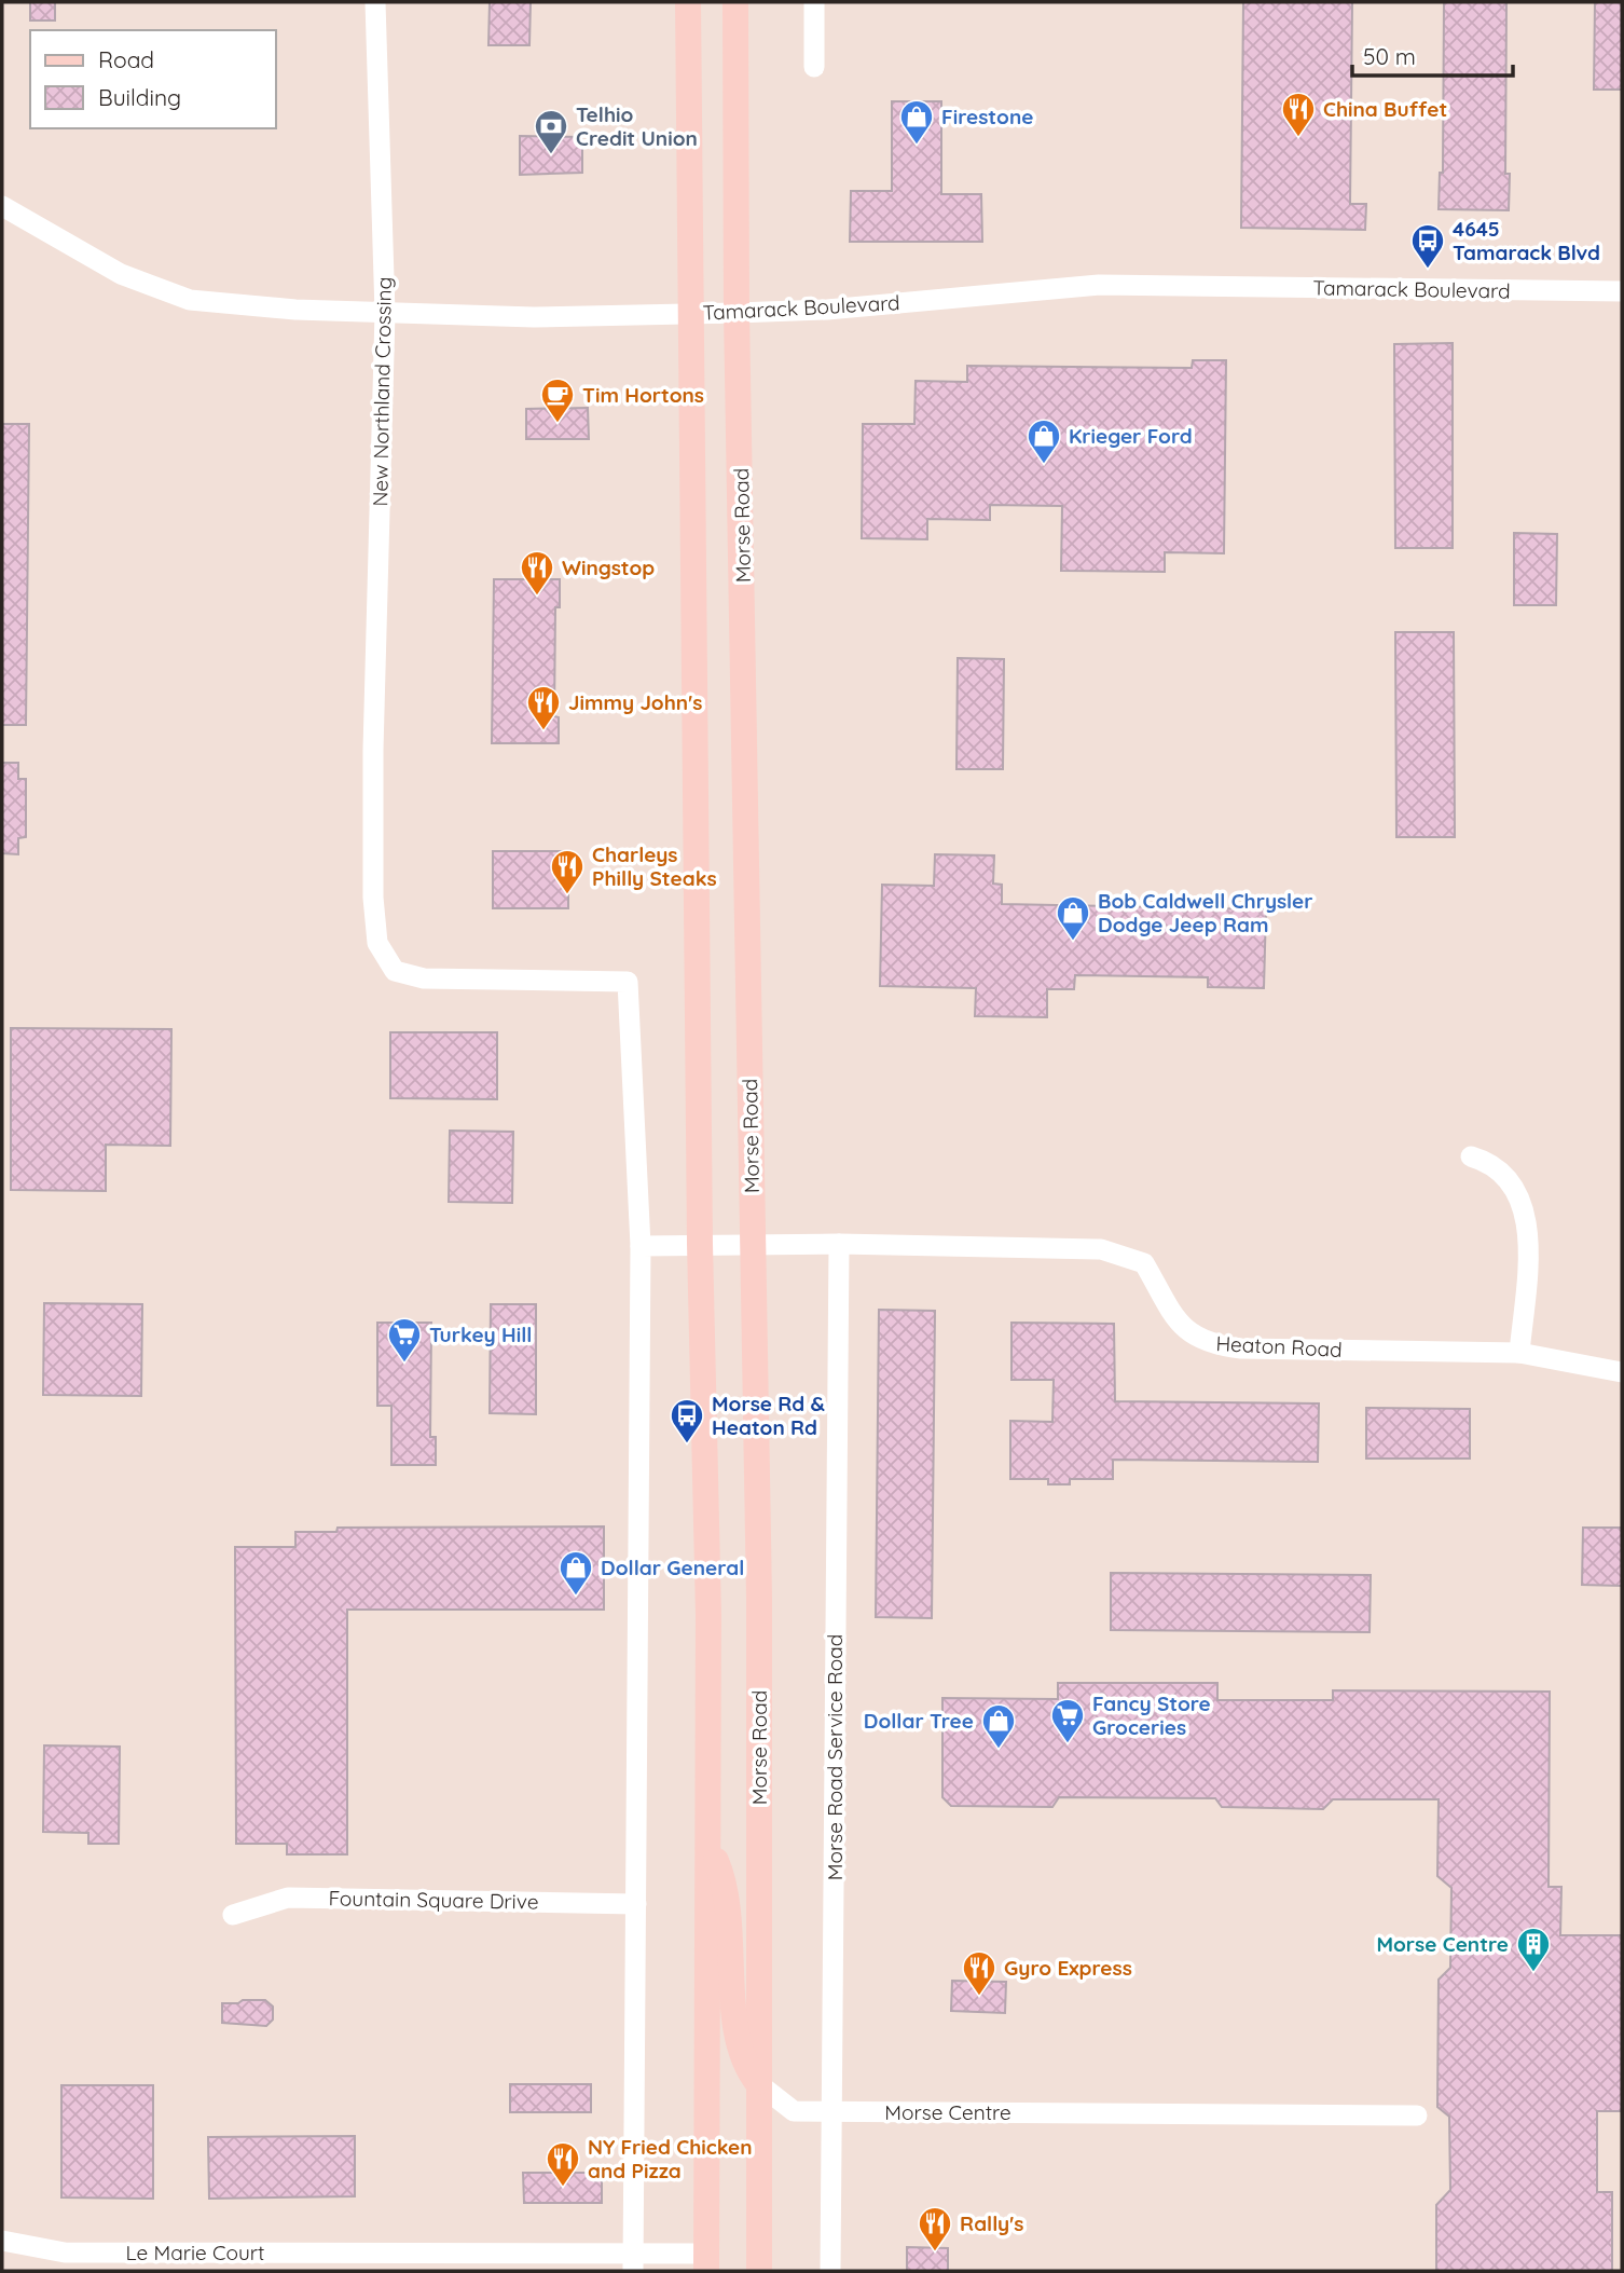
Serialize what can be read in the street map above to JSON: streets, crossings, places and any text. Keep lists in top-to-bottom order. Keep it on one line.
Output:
{"streets":{"main road":["Morse Road"],"street":["Tamarack Boulevard","New Northland Crossing","Heaton Road","Morse Road Service Road","Fountain Square Drive","Morse Centre","Le Marie Court"]},"crossings":[["Tamarack Boulevard","New Northland Crossing"],["Tamarack Boulevard","Morse Road"],["Morse Road","Heaton Road"],["Morse Road","Morse Centre"],["Heaton Road","Morse Road Service Road"],["Morse Road Service Road","Morse Centre"]],"places":{"restaurant":["China Buffet","Wingstop","Jimmy John's","Charleys Philly Steaks","Gyro Express","NY Fried Chicken and Pizza","Rally's"],"shop":["Firestone","Krieger Ford","Bob Caldwell Chrysler Dodge Jeep Ram","Dollar General","Dollar Tree"],"bank":["Telhio Credit Union"],"bus stop":["4645 Tamarack Blvd","Morse Rd & Heaton Rd"],"cafe":["Tim Hortons"],"supermarket":["Turkey Hill","Fancy Store Groceries"],"building":["Morse Centre"]},"legend":["Road","Building"],"scale_bar":"50 m"}
